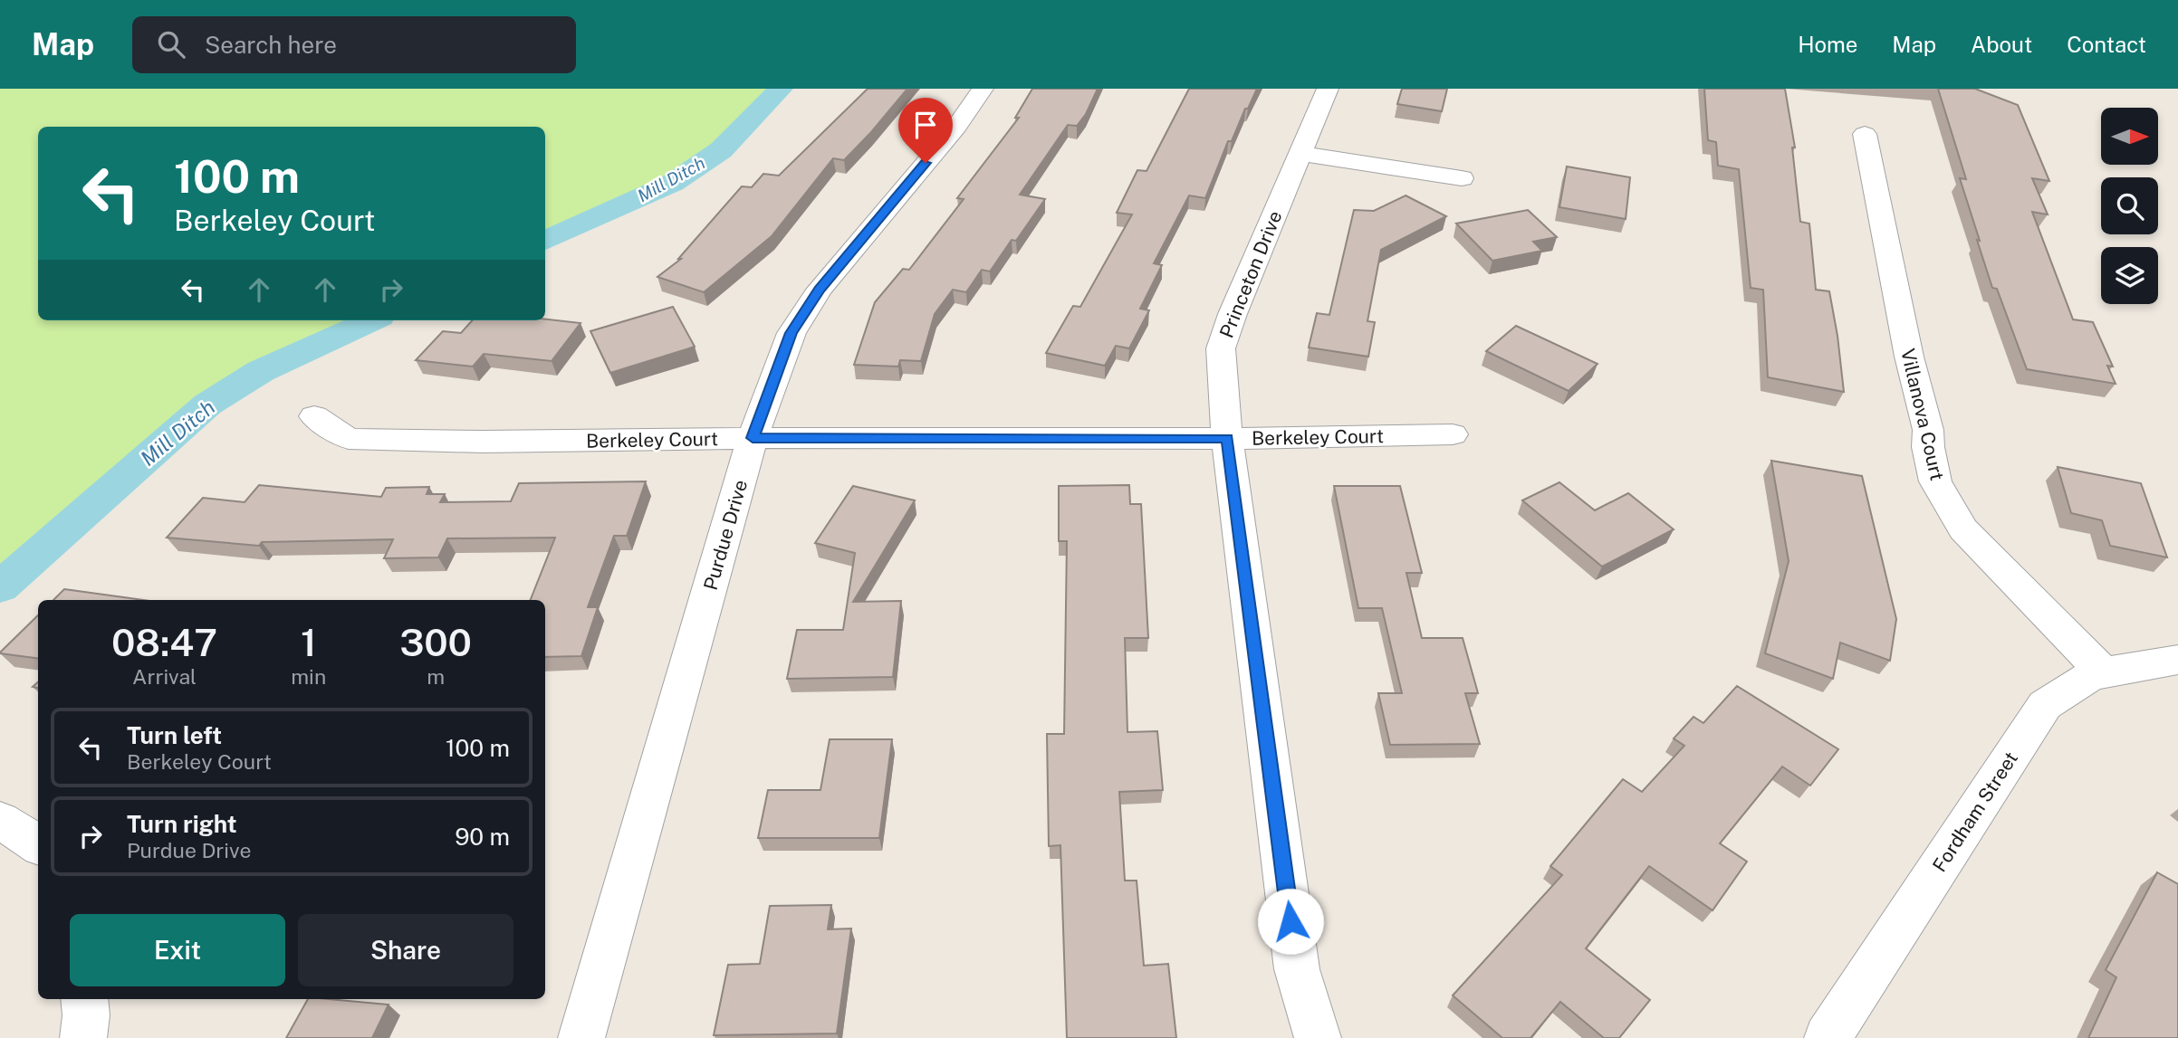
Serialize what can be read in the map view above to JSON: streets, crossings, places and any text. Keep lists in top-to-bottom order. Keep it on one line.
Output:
{"streets":{"street":["Princeton Drive","Villanova Court","Berkeley Court","Purdue Drive","Fordham Street"]},"crossings":[["Princeton Drive","Berkeley Court"],["Villanova Court","Fordham Street"],["Berkeley Court","Purdue Drive"]],"water":["Mill Ditch"],"north":"right","page":{"header":"Map","search":"Search here","nav":["Home","Map","About","Contact"],"turn":["100 m","Berkeley Court"],"eta":["08:47","Arrival","1","min","300","m"],"list":[{"name":"Turn left","note":"Berkeley Court","value":"100 m"},{"name":"Turn right","note":"Purdue Drive","value":"90 m"}],"buttons":["Exit","Share"]}}
